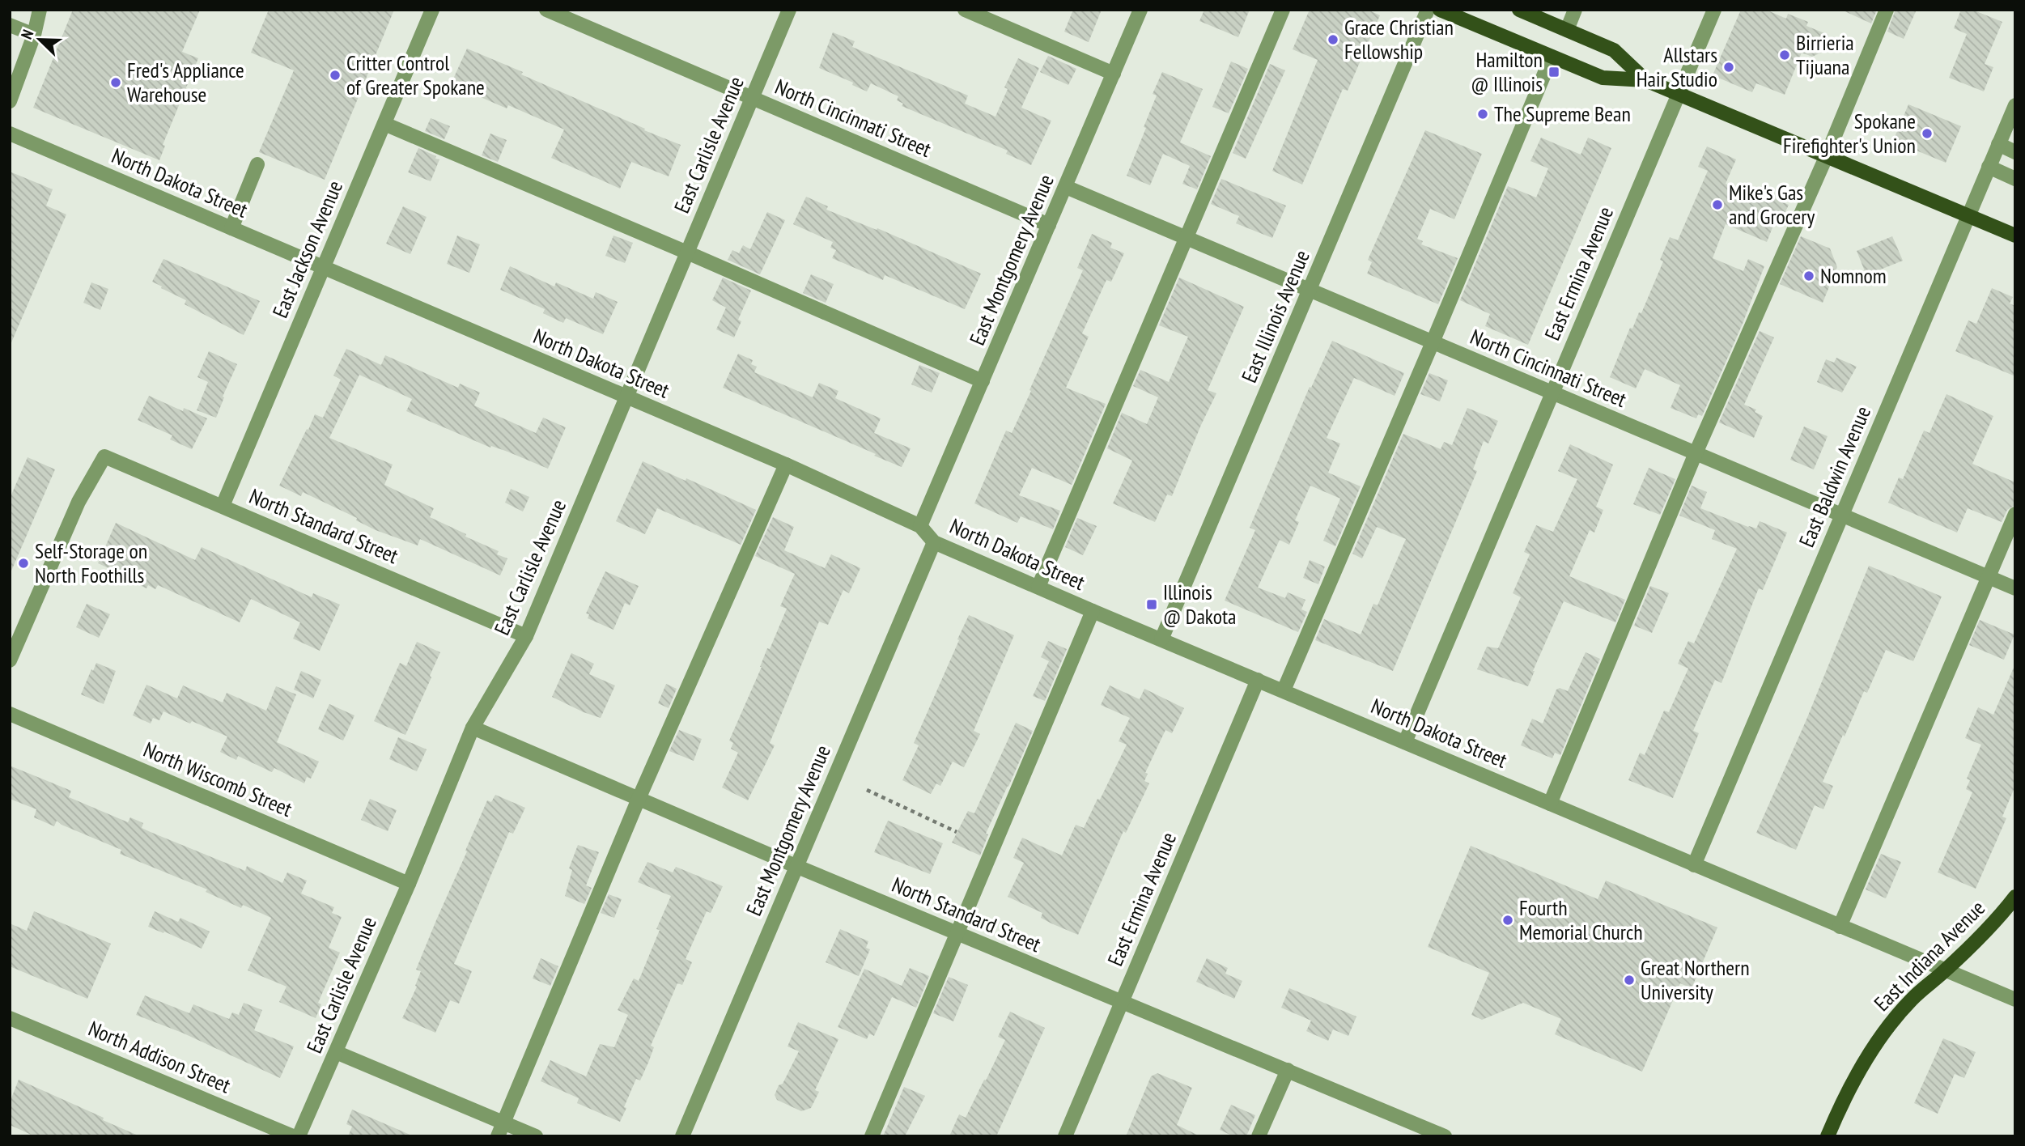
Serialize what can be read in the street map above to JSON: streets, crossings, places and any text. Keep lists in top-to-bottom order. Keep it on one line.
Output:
{"streets":{"main road":["East Indiana Avenue"],"street":["North Cincinnati Street","East Carlisle Avenue","North Dakota Street","East Jackson Avenue","East Montgomery Avenue","East Ermina Avenue","East Illinois Avenue","East Baldwin Avenue","North Standard Street","North Wiscomb Street","North Addison Street"]},"crossings":[["North Cincinnati Street","East Carlisle Avenue"],["North Cincinnati Street","East Montgomery Avenue"],["North Cincinnati Street","East Ermina Avenue"],["North Cincinnati Street","East Illinois Avenue"],["North Cincinnati Street","East Baldwin Avenue"],["East Carlisle Avenue","North Dakota Street"],["East Carlisle Avenue","North Standard Street"],["East Carlisle Avenue","North Wiscomb Street"],["North Dakota Street","East Jackson Avenue"],["North Dakota Street","East Montgomery Avenue"],["North Dakota Street","East Ermina Avenue"],["North Dakota Street","East Illinois Avenue"],["North Dakota Street","East Baldwin Avenue"],["North Dakota Street","East Indiana Avenue"],["East Jackson Avenue","North Standard Street"],["East Montgomery Avenue","North Standard Street"],["East Ermina Avenue","North Standard Street"]],"places":{"other":["Grace Christian Fellowship","Birrieria Tijuana","Allstars Hair Studio","Critter Control of Greater Spokane","Fred's Appliance Warehouse","The Supreme Bean","Spokane Firefighter's Union","Mike's Gas and Grocery","Nomnom","Self-Storage on North Foothills","Fourth Memorial Church","Great Northern University"],"transit":["Hamilton @ Illinois","Illinois @ Dakota"]},"north":"top left"}
